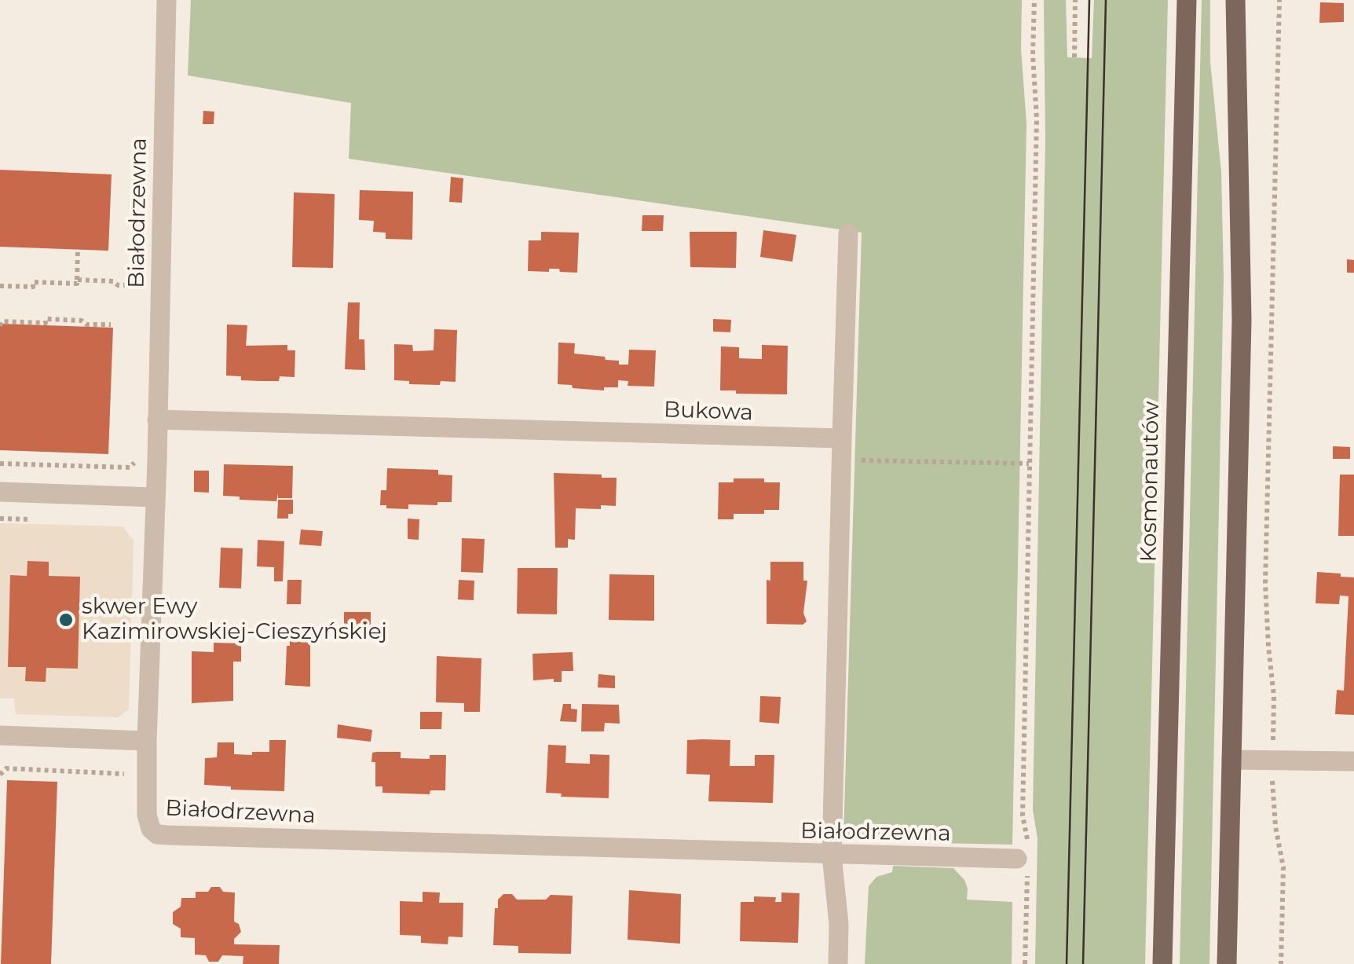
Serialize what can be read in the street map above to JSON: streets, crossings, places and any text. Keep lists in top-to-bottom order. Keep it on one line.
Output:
{"streets":{"main road":["Kosmonautów"],"street":["Białodrzewna","Bukowa"]},"crossings":[["Białodrzewna","Bukowa"]],"places":["skwer Ewy Kazimirowskiej-Cieszyńskiej"]}
